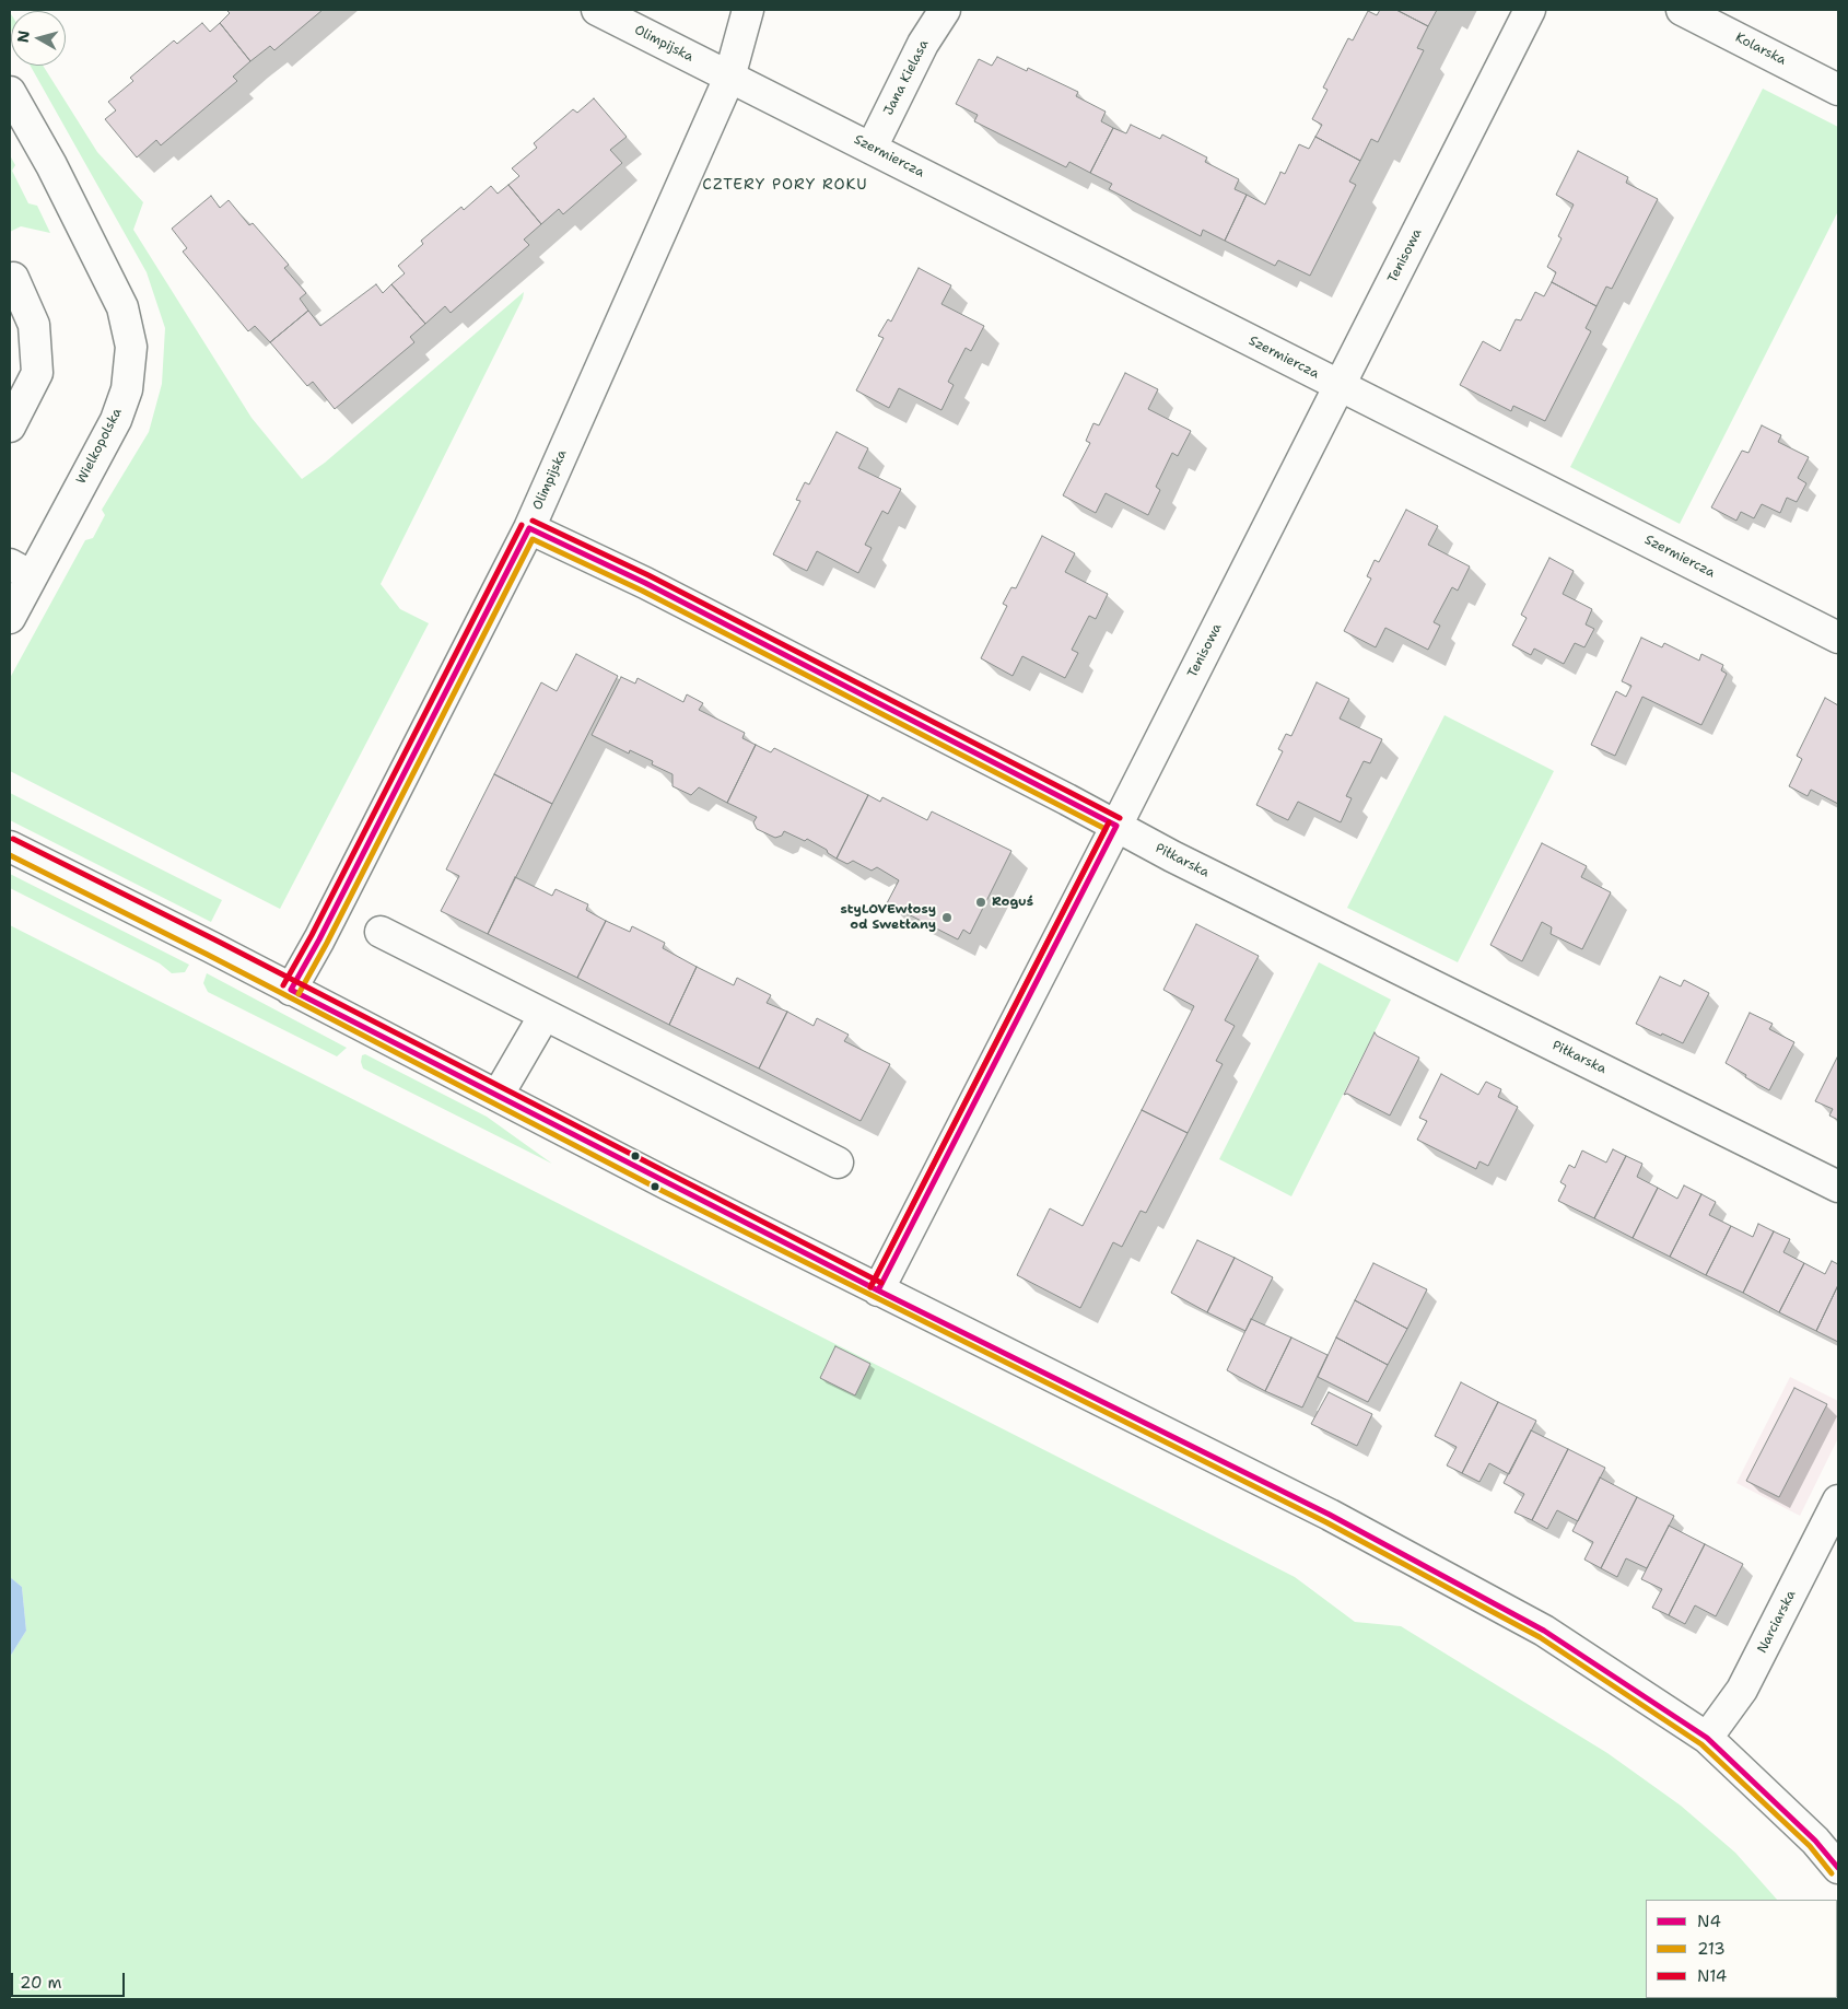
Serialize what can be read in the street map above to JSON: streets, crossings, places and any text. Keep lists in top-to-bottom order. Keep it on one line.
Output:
{"streets":{"street":["Olimpijska","Kolarska","Jana Kielasa","Szermiercza","Tenisowa","Wielkopolska","Piłkarska","Narciarska"]},"crossings":[["Olimpijska","Szermiercza"],["Olimpijska","Piłkarska"],["Jana Kielasa","Szermiercza"],["Szermiercza","Tenisowa"],["Tenisowa","Piłkarska"]],"districts":["CZTERY PORY ROKU"],"places":["Roguś","styLOVEwłosy od Swetłany"],"lines":["transit line N14","transit line N4","transit line 213"],"legend":["N4","213","N14"],"scale_bar":"20 m","north":"left"}
